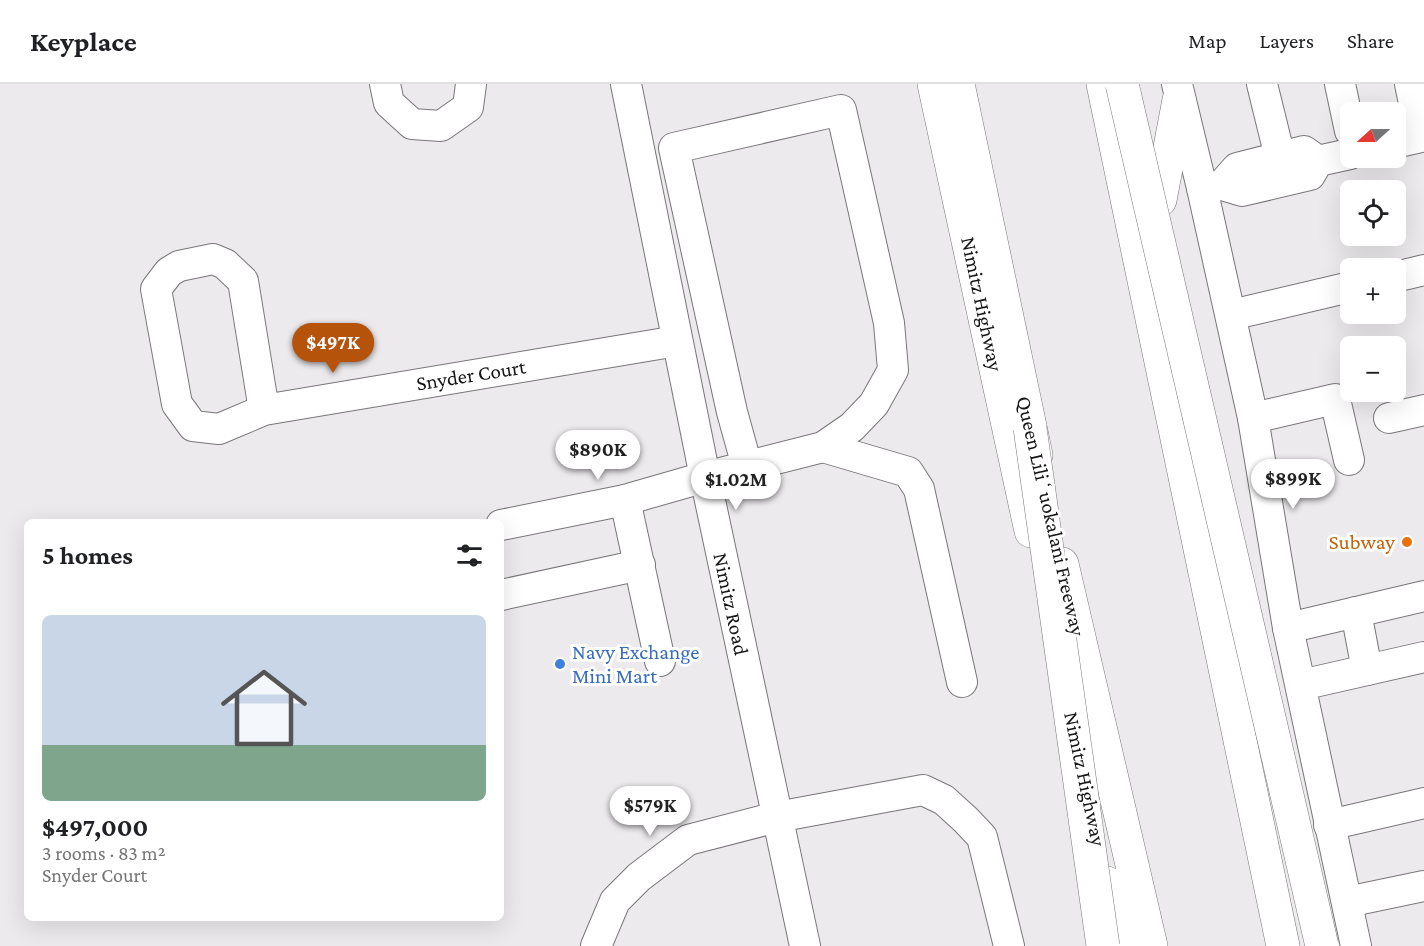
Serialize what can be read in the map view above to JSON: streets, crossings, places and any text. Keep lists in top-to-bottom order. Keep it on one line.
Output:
{"streets":{"main road":["Nimitz Highway","Queen Liliʻuokalani Freeway"],"street":["Snyder Court","Nimitz Road"]},"crossings":[["Snyder Court","Nimitz Road"]],"places":["Subway","Navy Exchange Mini Mart"],"north":"left","page":{"header":"Keyplace","nav":["Map","Layers","Share"],"map_buttons":["+","−"],"price":["$497K","$890K","$899K","$1.02M","$579K"],"heading":"5 homes","list":[{"name":"$497,000","note":"3 rooms · 83 m² · Snyder Court"}]}}
